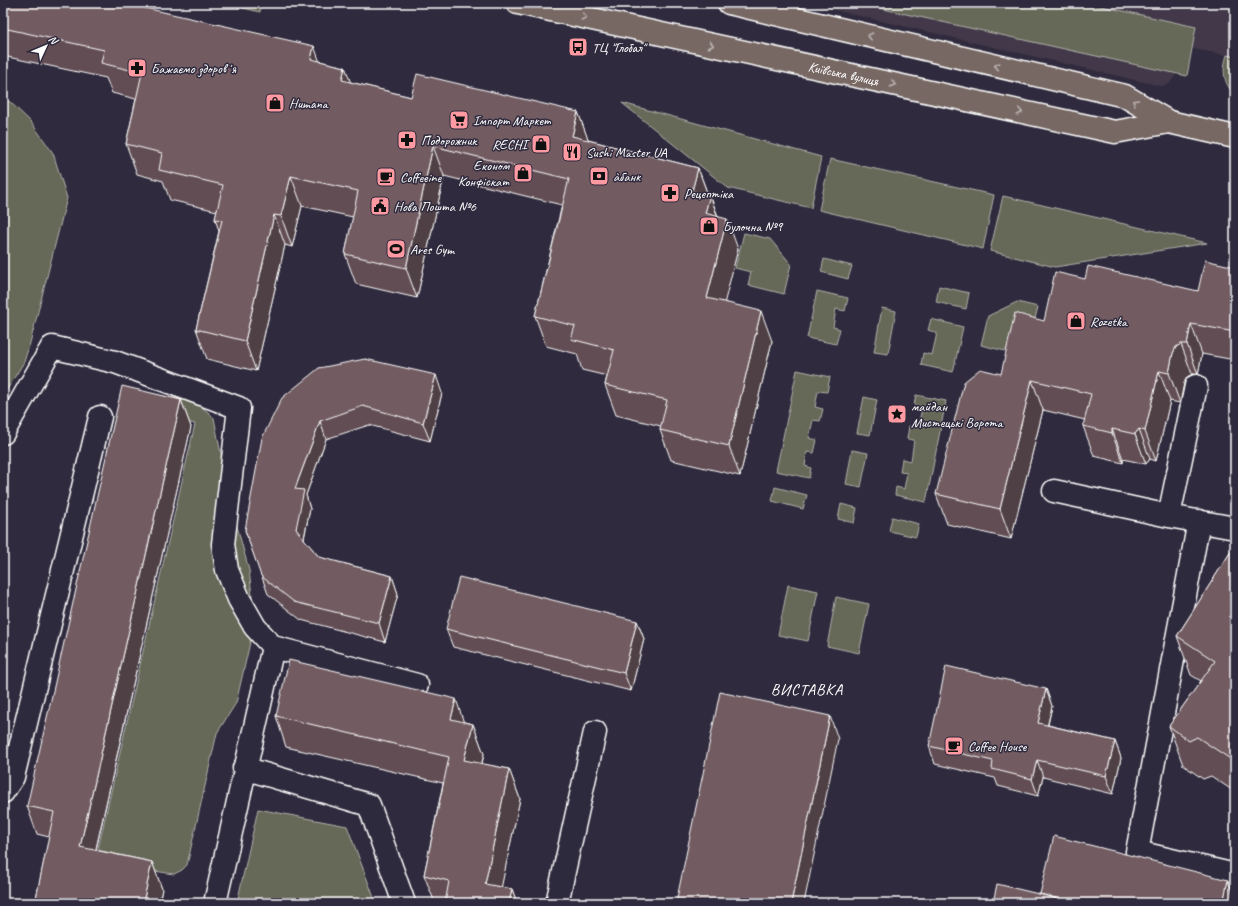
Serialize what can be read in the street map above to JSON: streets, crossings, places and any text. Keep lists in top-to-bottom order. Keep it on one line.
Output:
{"streets":{"main road":["Київська вулиця"]},"districts":["ВИСТАВКА"],"places":{"bus stop":["ТЦ \"Глобал\""],"pharmacy":["Бажаємо здоровʼя","Подорожник","Peцeптiкa"],"shop":["Humana","RECHI","Економ Конфіскат","Булочна №9","Rozetka"],"supermarket":["Імпорт Маркет"],"restaurant":["Sushi Master UA"],"bank":["а̀банк"],"cafe":["Coffeeine","Coffee House"],"public building":["Нова Пошта №6"],"sports":["Ares Gym"],"place":["майдан Мистецькі Ворота"]},"north":"top right"}
